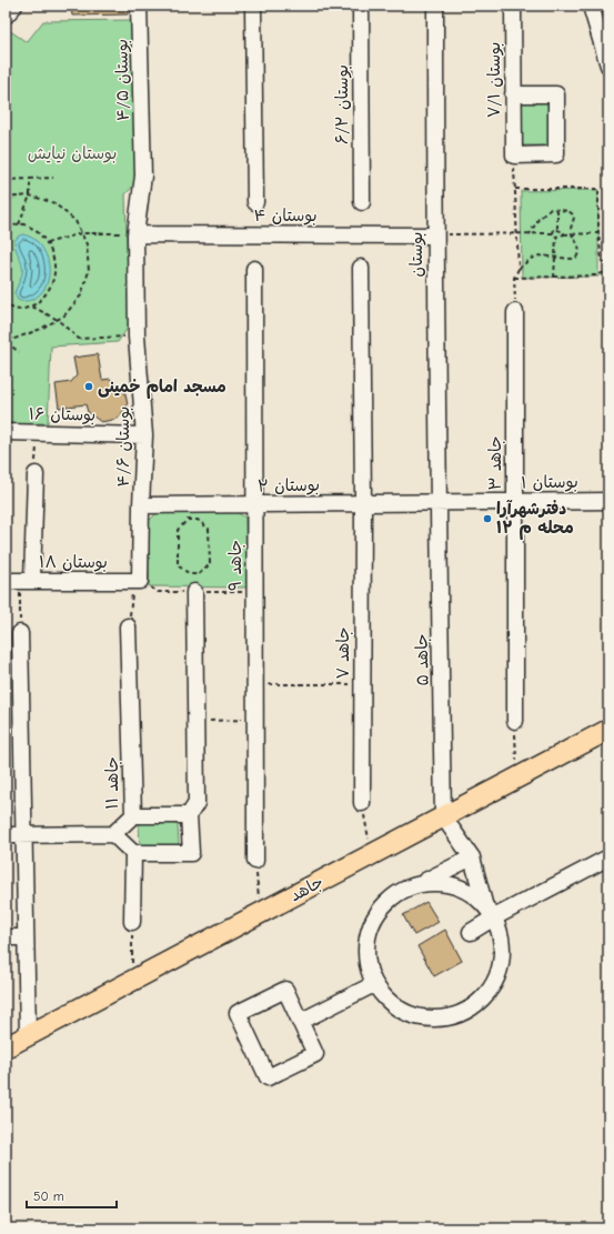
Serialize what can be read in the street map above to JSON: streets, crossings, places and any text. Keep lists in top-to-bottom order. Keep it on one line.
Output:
{"streets":{"main road":["جاهد"],"street":["بوستان ۴/۵","بوستان ۷/۱","بوستان ۶/۲","بوستان ۴","بوستان","بوستان ۱۶","بوستان ۴/۶","جاهد ۳","بوستان ۱","بوستان ۲","بوستان ۱۸","جاهد ۹","جاهد ۷","جاهد ۵","جاهد ۱۱"]},"crossings":[["بوستان ۴/۵","بوستان ۴"],["بوستان ۴/۵","بوستان ۴/۶"],["بوستان ۴","بوستان"],["بوستان ۴","بوستان ۴/۶"],["بوستان","بوستان ۱"],["بوستان","بوستان ۲"],["بوستان","جاهد ۵"],["بوستان ۱۶","بوستان ۴/۶"],["بوستان ۴/۶","بوستان ۲"],["بوستان ۴/۶","بوستان ۱۸"],["جاهد ۳","بوستان ۱"],["بوستان ۱","بوستان ۲"],["بوستان ۱","جاهد ۵"],["بوستان ۲","جاهد ۹"],["بوستان ۲","جاهد ۷"],["بوستان ۲","جاهد ۵"],["جاهد ۵","جاهد"]],"parks":["بوستان نیایش"],"places":["مسجد امام خمینی","دفترشهرآرا محله م ۱۲"],"scale_bar":"50 m"}
